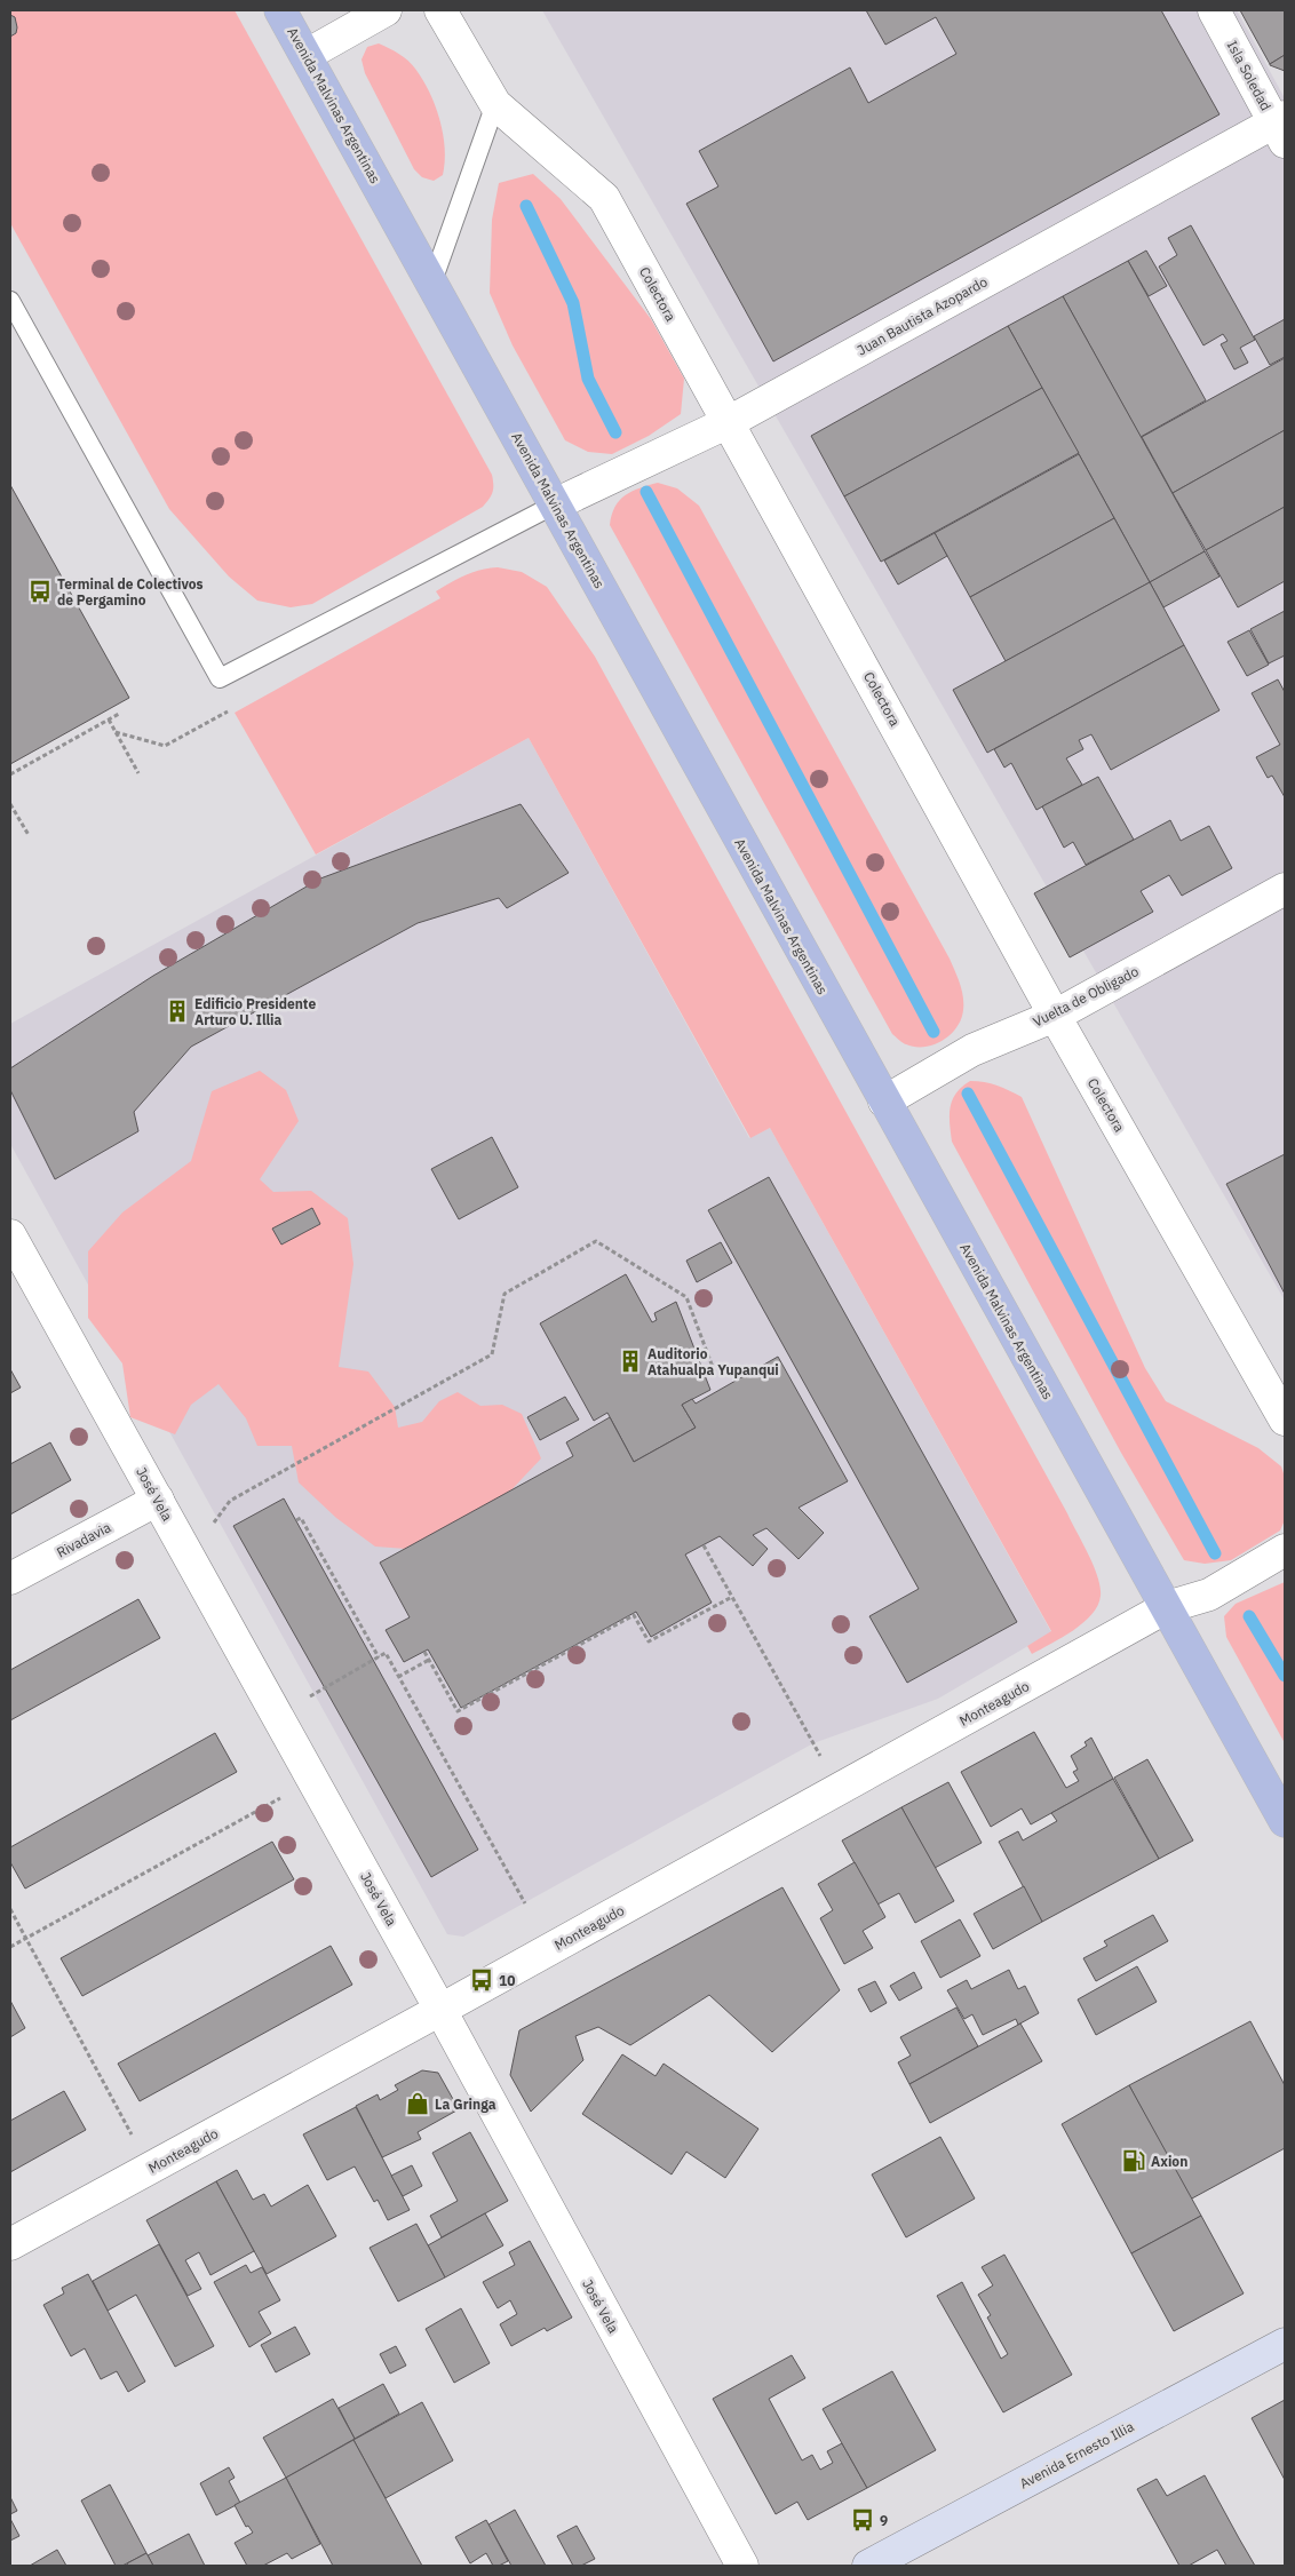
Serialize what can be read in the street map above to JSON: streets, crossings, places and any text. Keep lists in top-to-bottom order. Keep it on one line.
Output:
{"streets":{"main road":["Avenida Malvinas Argentinas","Avenida Ernesto Illia"],"street":["Isla Soledad","Colectora","Juan Bautista Azopardo","Vuelta de Obligado","José Vela","Rivadavia","Monteagudo"]},"crossings":[["Isla Soledad","Juan Bautista Azopardo"],["Avenida Malvinas Argentinas","Juan Bautista Azopardo"],["Avenida Malvinas Argentinas","Vuelta de Obligado"],["Avenida Malvinas Argentinas","Monteagudo"],["Colectora","Juan Bautista Azopardo"],["Colectora","Vuelta de Obligado"],["José Vela","Rivadavia"],["José Vela","Monteagudo"]],"places":{"bus stop":["Terminal de Colectivos de Pergamino","10","9"],"building":["Edificio Presidente Arturo U. Illia","Auditorio Atahualpa Yupanqui"],"shop":["La Gringa"],"fuel station":["Axion"]}}
